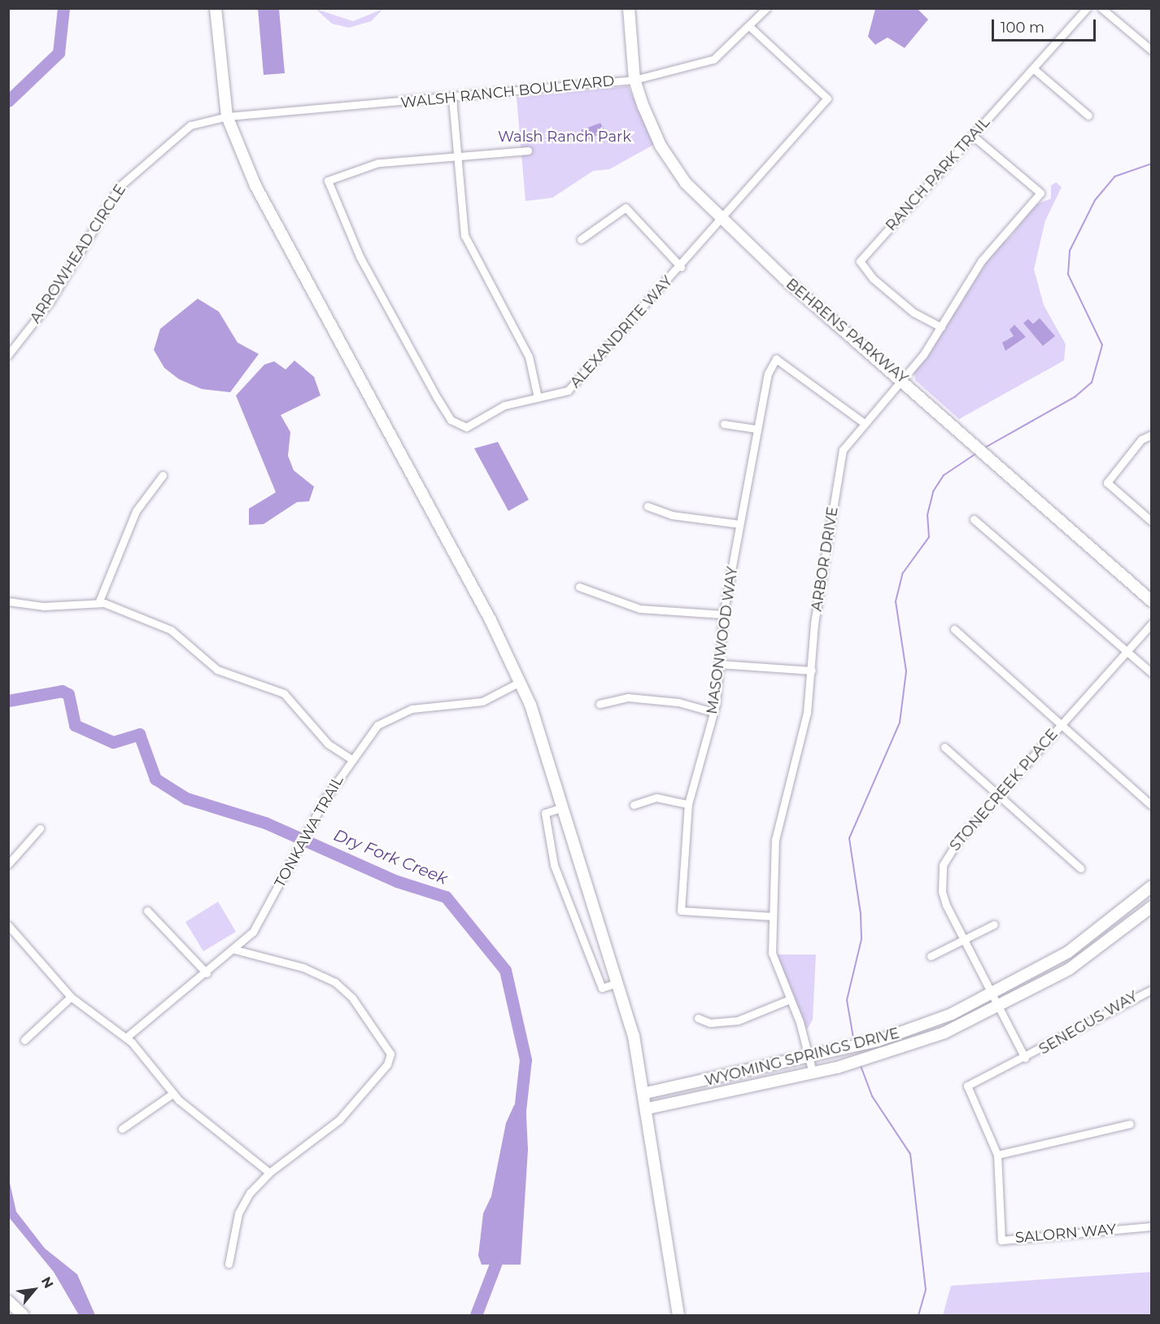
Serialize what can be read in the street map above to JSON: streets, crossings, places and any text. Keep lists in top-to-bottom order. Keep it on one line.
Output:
{"streets":{"street":["WALSH RANCH BOULEVARD","RANCH PARK TRAIL","ARROWHEAD CIRCLE","BEHRENS PARKWAY","ALEXANDRITE WAY","ARBOR DRIVE","MASONWOOD WAY","STONECREEK PLACE","TONKAWA TRAIL","SENEGUS WAY","WYOMING SPRINGS DRIVE","SALORN WAY"]},"crossings":[["WALSH RANCH BOULEVARD","ARROWHEAD CIRCLE"],["WALSH RANCH BOULEVARD","BEHRENS PARKWAY"],["WALSH RANCH BOULEVARD","ALEXANDRITE WAY"],["RANCH PARK TRAIL","ARBOR DRIVE"],["BEHRENS PARKWAY","ALEXANDRITE WAY"],["BEHRENS PARKWAY","ARBOR DRIVE"],["ARBOR DRIVE","MASONWOOD WAY"],["ARBOR DRIVE","WYOMING SPRINGS DRIVE"],["STONECREEK PLACE","WYOMING SPRINGS DRIVE"],["SENEGUS WAY","SALORN WAY"]],"water":["Dry Fork Creek"],"parks":["Walsh Ranch Park"],"scale_bar":"100 m","north":"top right"}
